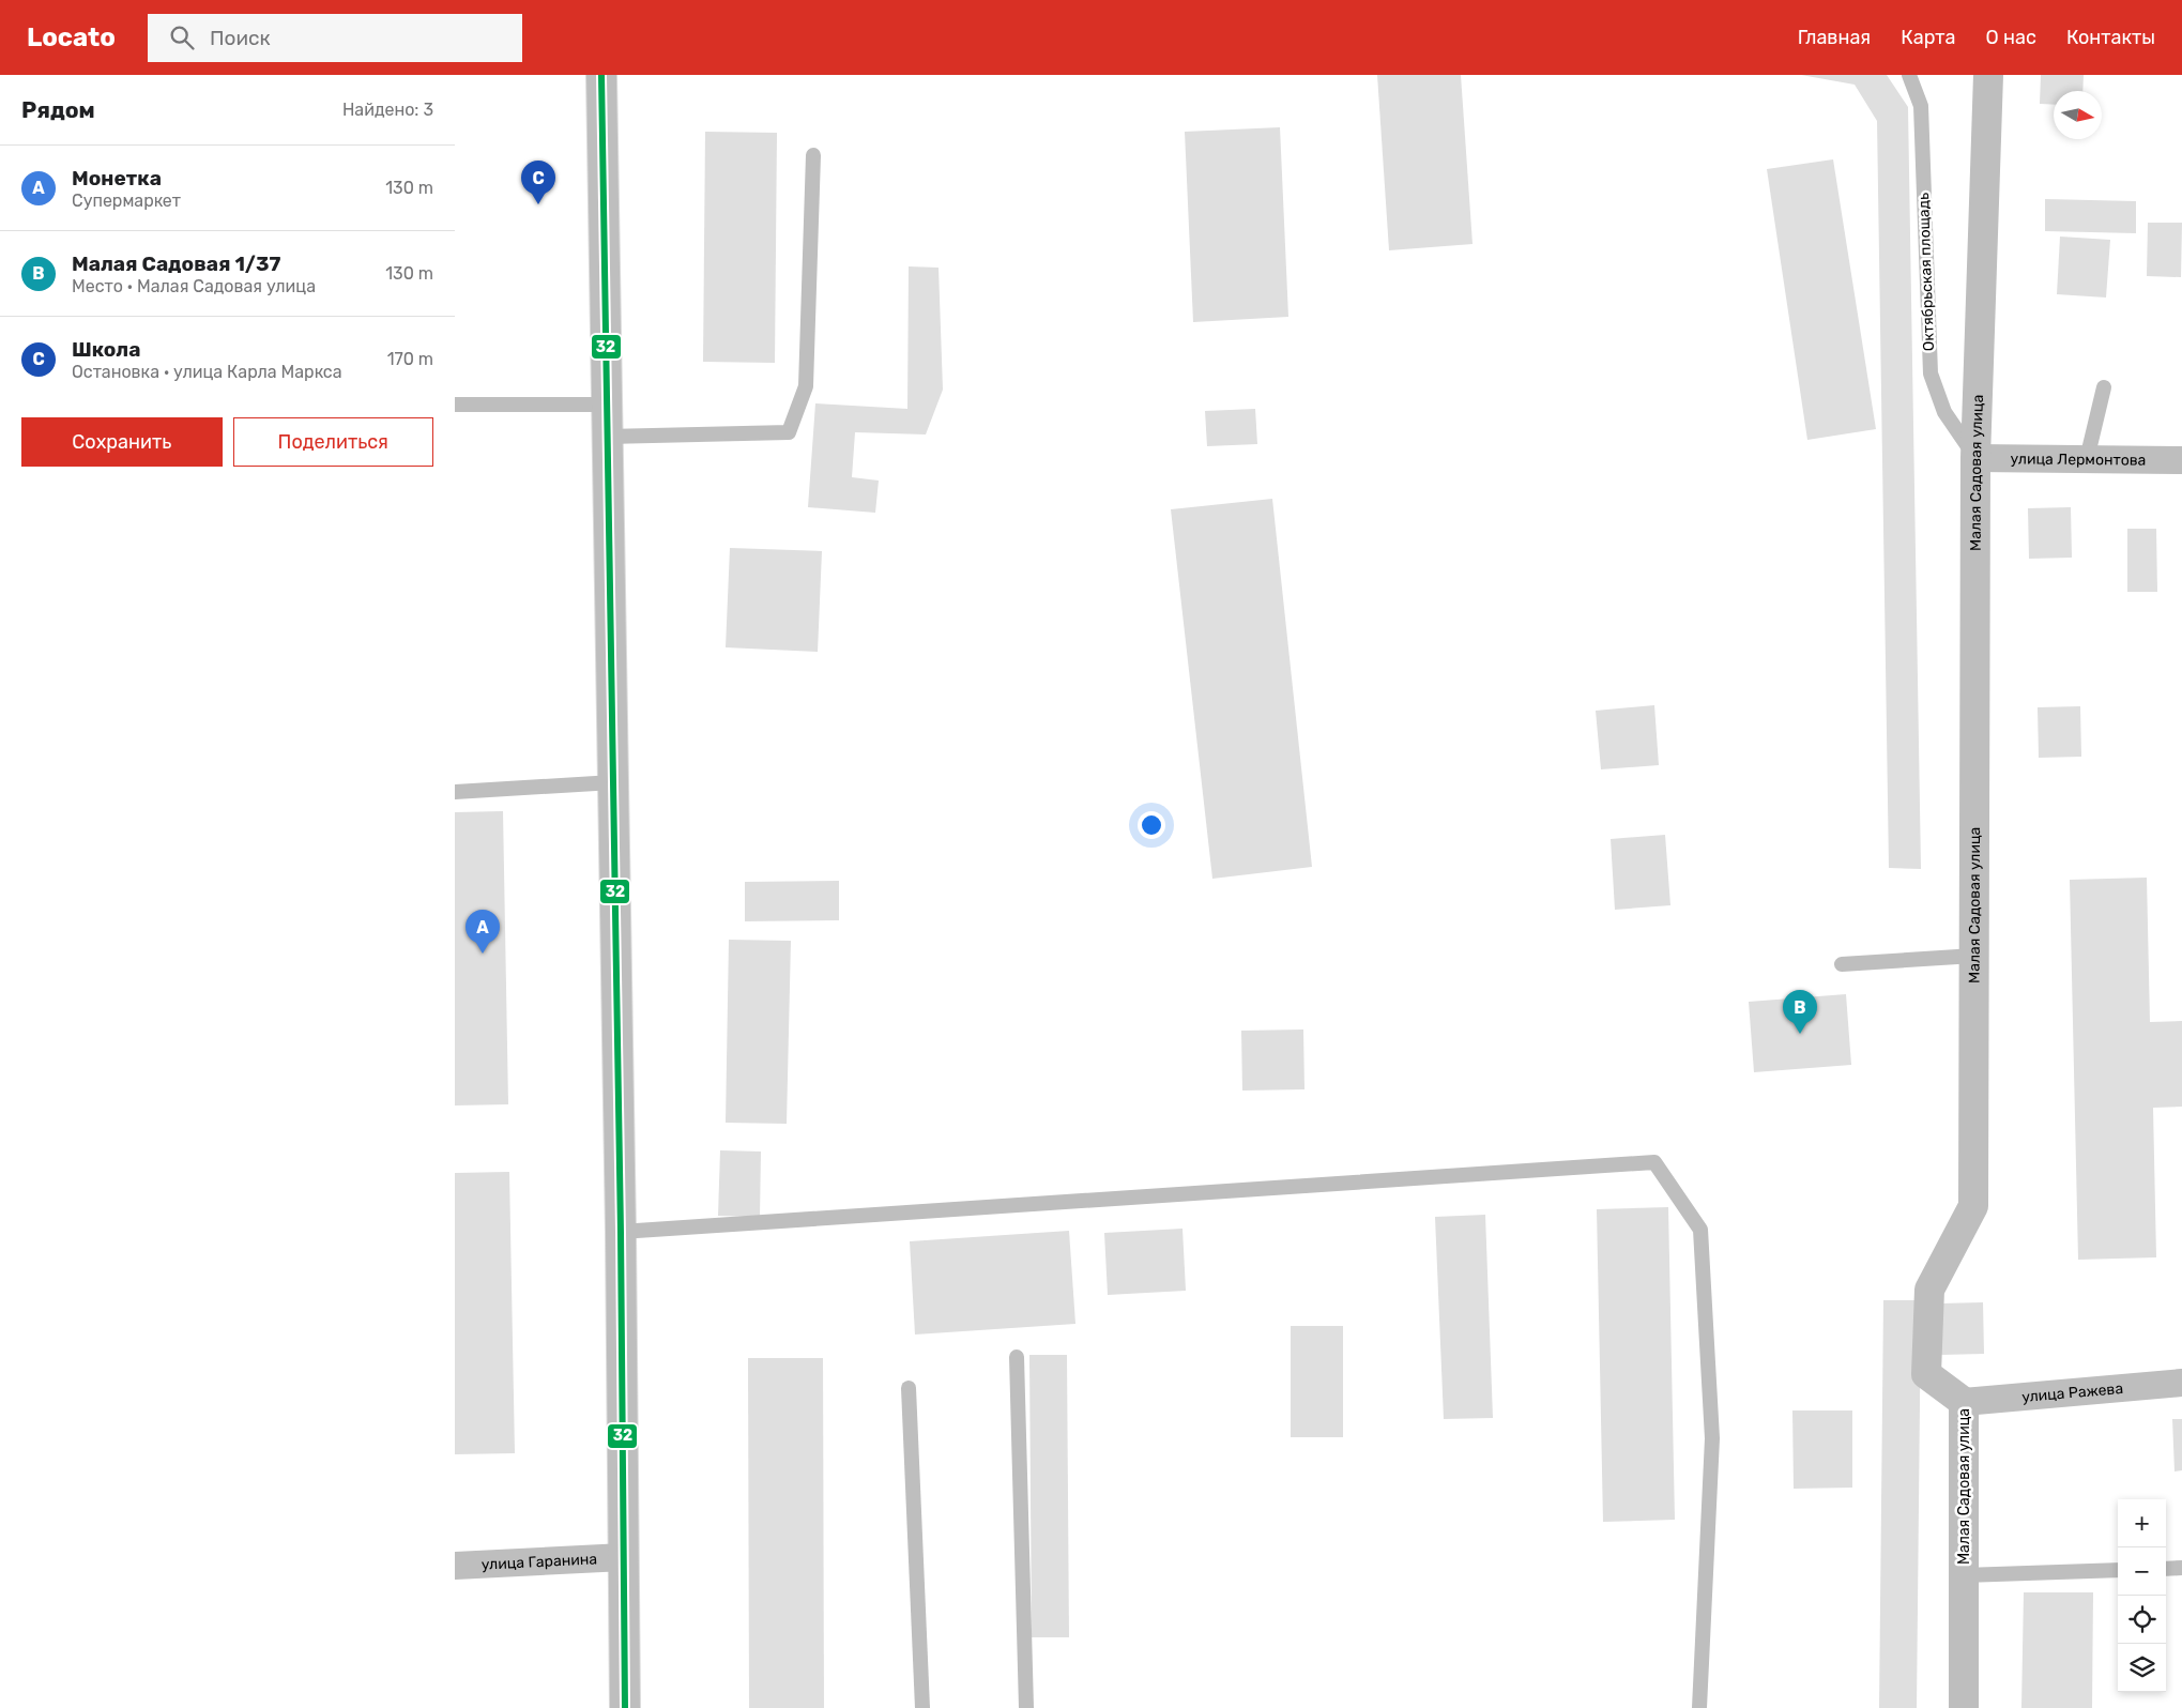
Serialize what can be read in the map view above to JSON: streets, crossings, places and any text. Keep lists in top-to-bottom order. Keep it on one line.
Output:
{"streets":{"street":["улица Лермонтова","Малая Садовая улица","улица Ражева","улица Гаранина"],"lane":["Октябрьская площадь"]},"crossings":[["Октябрьская площадь","улица Лермонтова"],["Октябрьская площадь","Малая Садовая улица"],["улица Лермонтова","Малая Садовая улица"],["Малая Садовая улица","улица Ражева"]],"lines":["transit line 32"],"north":"right","page":{"header":"Locato","search":"Поиск","nav":["Главная","Карта","О нас","Контакты"],"heading":["Рядом","Найдено: 3"],"list":[{"mark":"A","name":"Монетка","note":"Супермаркет","value":"130 m"},{"mark":"B","name":"Малая Садовая 1/37","note":"Место · Малая Садовая улица","value":"130 m"},{"mark":"C","name":"Школа","note":"Остановка · улица Карла Маркса","value":"170 m"}],"pins":["C","A","B"],"buttons":["Сохранить","Поделиться"],"map_buttons":["+","−"]}}
